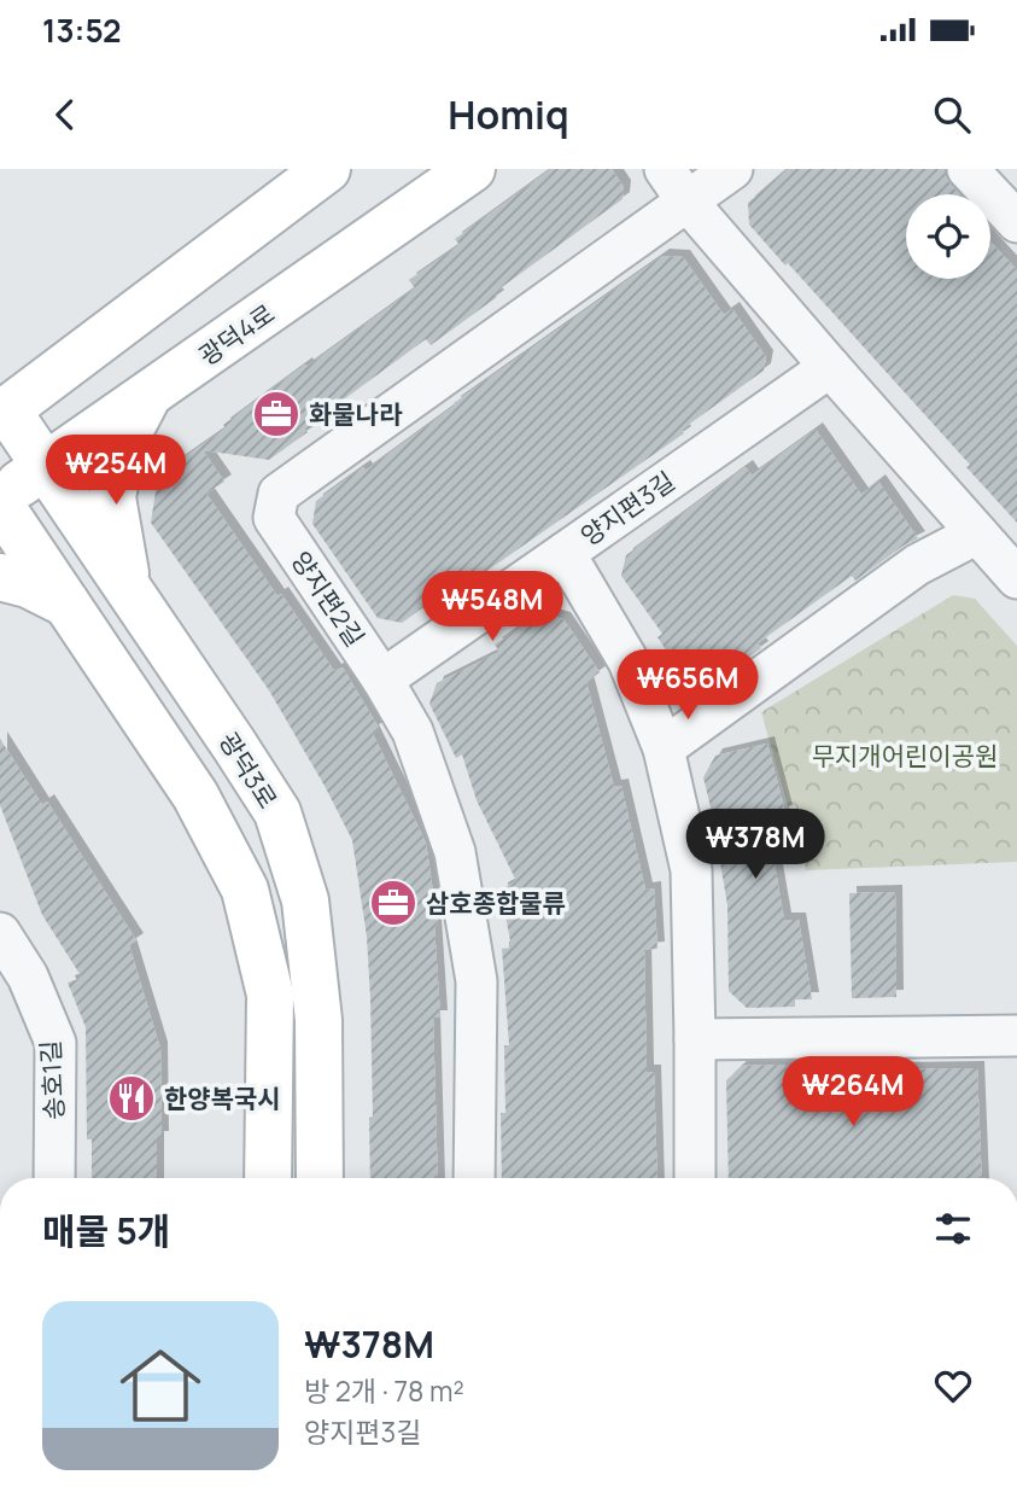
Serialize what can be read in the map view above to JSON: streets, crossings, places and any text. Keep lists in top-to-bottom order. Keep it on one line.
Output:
{"streets":{"main road":["광덕4로","광덕3로"],"street":["양지편3길","양지편2길","송호1길"]},"crossings":[["광덕4로","광덕3로"]],"parks":["무지개어린이공원"],"places":{"office":["화물나라","삼호종합물류"],"restaurant":["한양복국시"]},"page":{"status":"13:52","header":"Homiq","price":["₩254M","₩548M","₩656M","₩378M","₩264M"],"heading":"매물 5개","list":[{"name":"₩378M","note":"방 2개 · 78 m² · 양지편3길"}]}}
